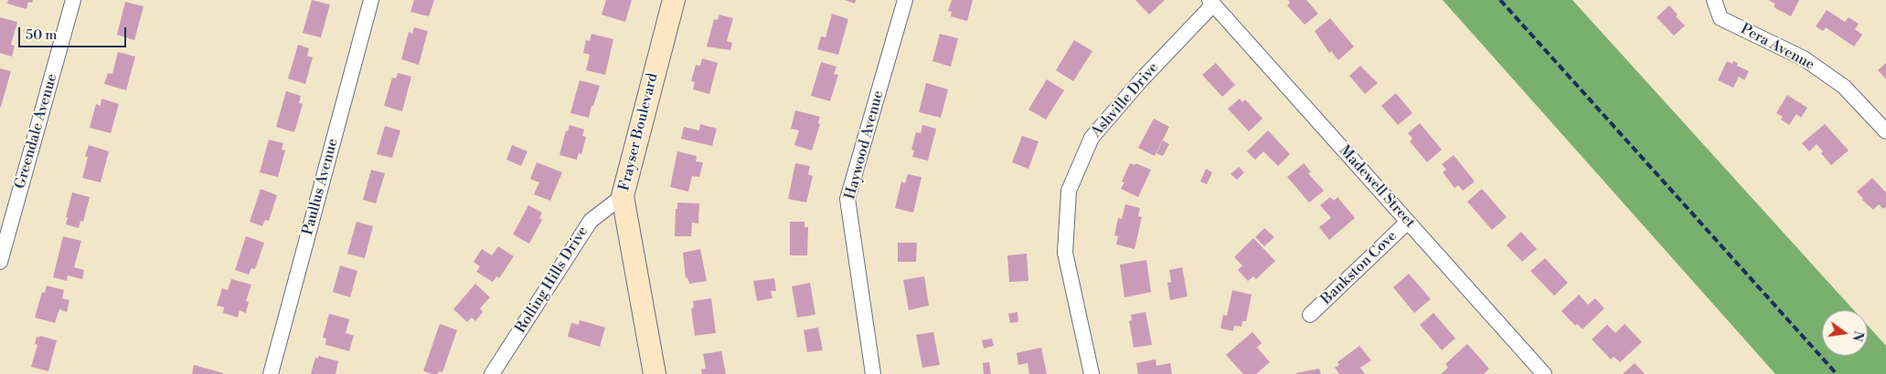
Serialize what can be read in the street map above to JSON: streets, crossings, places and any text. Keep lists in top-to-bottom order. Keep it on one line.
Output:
{"streets":{"main road":["Frayser Boulevard"],"street":["Pera Avenue","Ashville Drive","Greendale Avenue","Haywood Avenue","Paullus Avenue","Madewell Street","Bankston Cove","Rolling Hills Drive"]},"crossings":[["Ashville Drive","Madewell Street"],["Frayser Boulevard","Rolling Hills Drive"],["Madewell Street","Bankston Cove"]],"scale_bar":"50 m","north":"right"}
